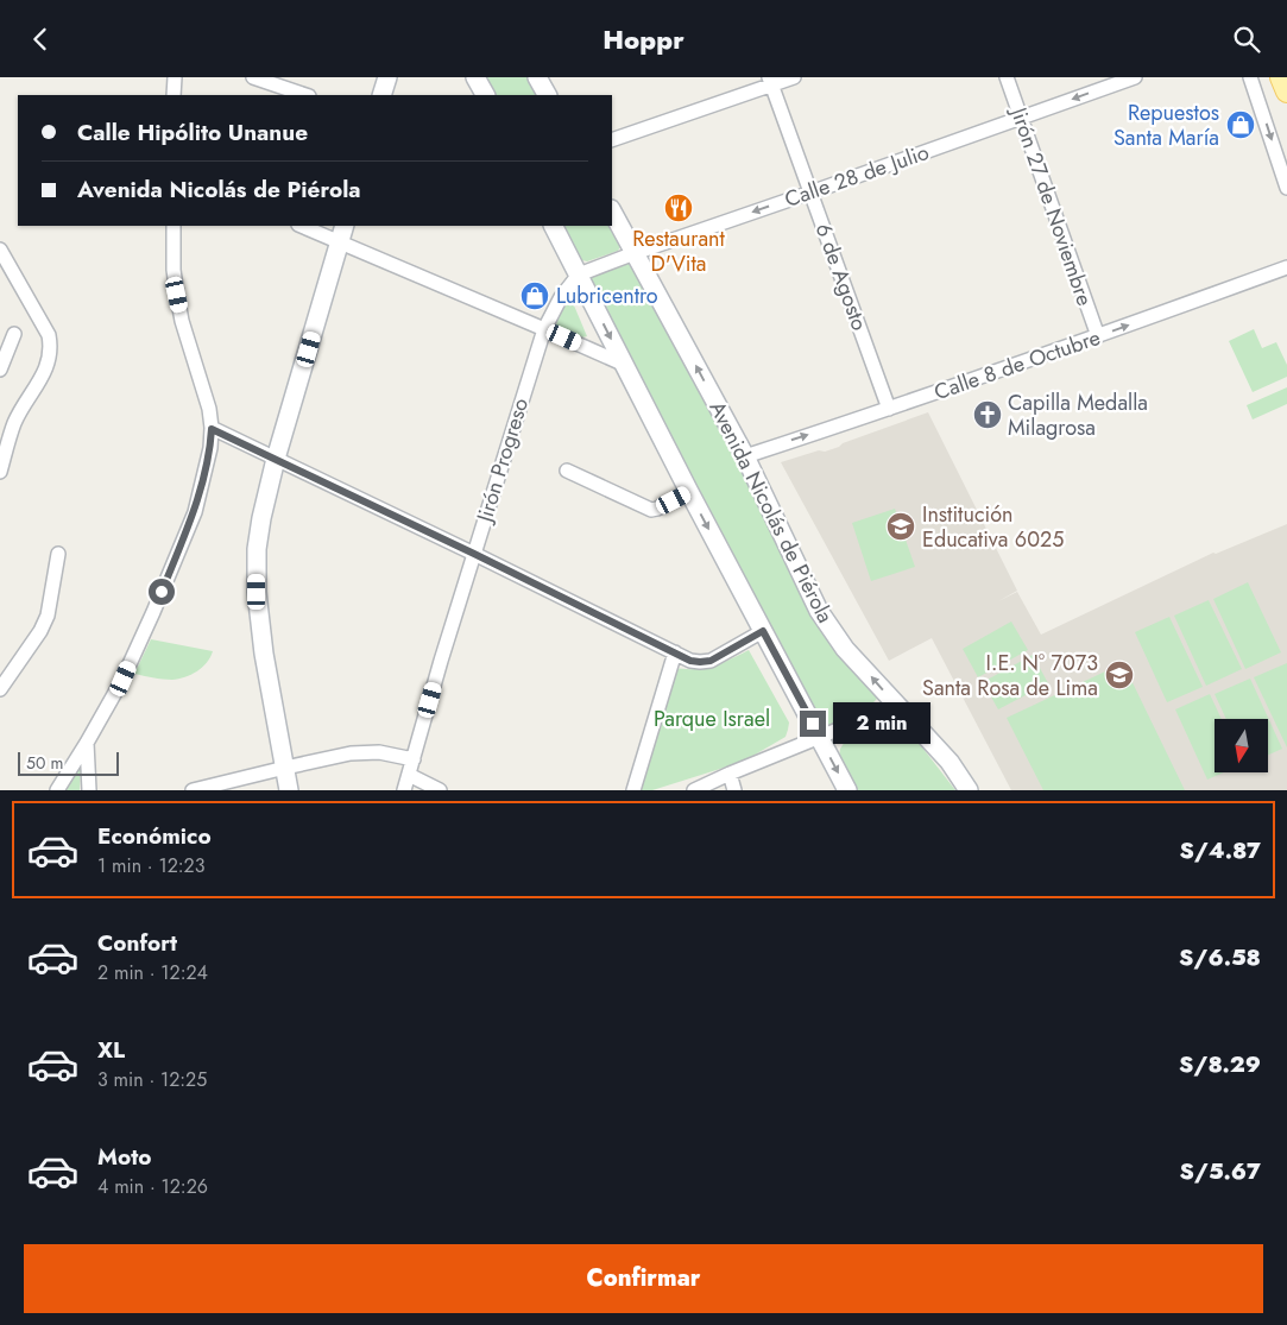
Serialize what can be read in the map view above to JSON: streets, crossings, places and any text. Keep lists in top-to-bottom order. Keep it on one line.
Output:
{"streets":{"main road":["Avenida Nicolás de Piérola"],"street":["Calle 28 de Julio","Jirón 27 de Noviembre","6 de Agosto","Calle 8 de Octubre","Jirón Progreso"]},"crossings":[["Calle 28 de Julio","Jirón 27 de Noviembre"],["Calle 28 de Julio","6 de Agosto"],["Calle 28 de Julio","Jirón Progreso"],["Calle 28 de Julio","Avenida Nicolás de Piérola"],["Jirón 27 de Noviembre","Calle 8 de Octubre"],["6 de Agosto","Calle 8 de Octubre"],["Calle 8 de Octubre","Avenida Nicolás de Piérola"]],"one_way":["Calle 8 de Octubre"],"parks":["Parque Israel"],"places":{"shop":["Repuestos Santa María","Lubricentro"],"restaurant":["Restaurant D'Vita"],"church":["Capilla Medalla Milagrosa"],"school or university":["Institución Educativa 6025","I.E. N° 7073 Santa Rosa de Lima"]},"scale_bar":"50 m","north":"bottom","page":{"header":"Hoppr","banner":["Calle Hipólito Unanue","Avenida Nicolás de Piérola"],"bubble":"2 min","scale":"50 m","list":[{"name":"Económico","note":"1 min · 12:23","value":"S/4.87"},{"name":"Confort","note":"2 min · 12:24","value":"S/6.58"},{"name":"XL","note":"3 min · 12:25","value":"S/8.29"},{"name":"Moto","note":"4 min · 12:26","value":"S/5.67"}],"buttons":"Confirmar"}}
